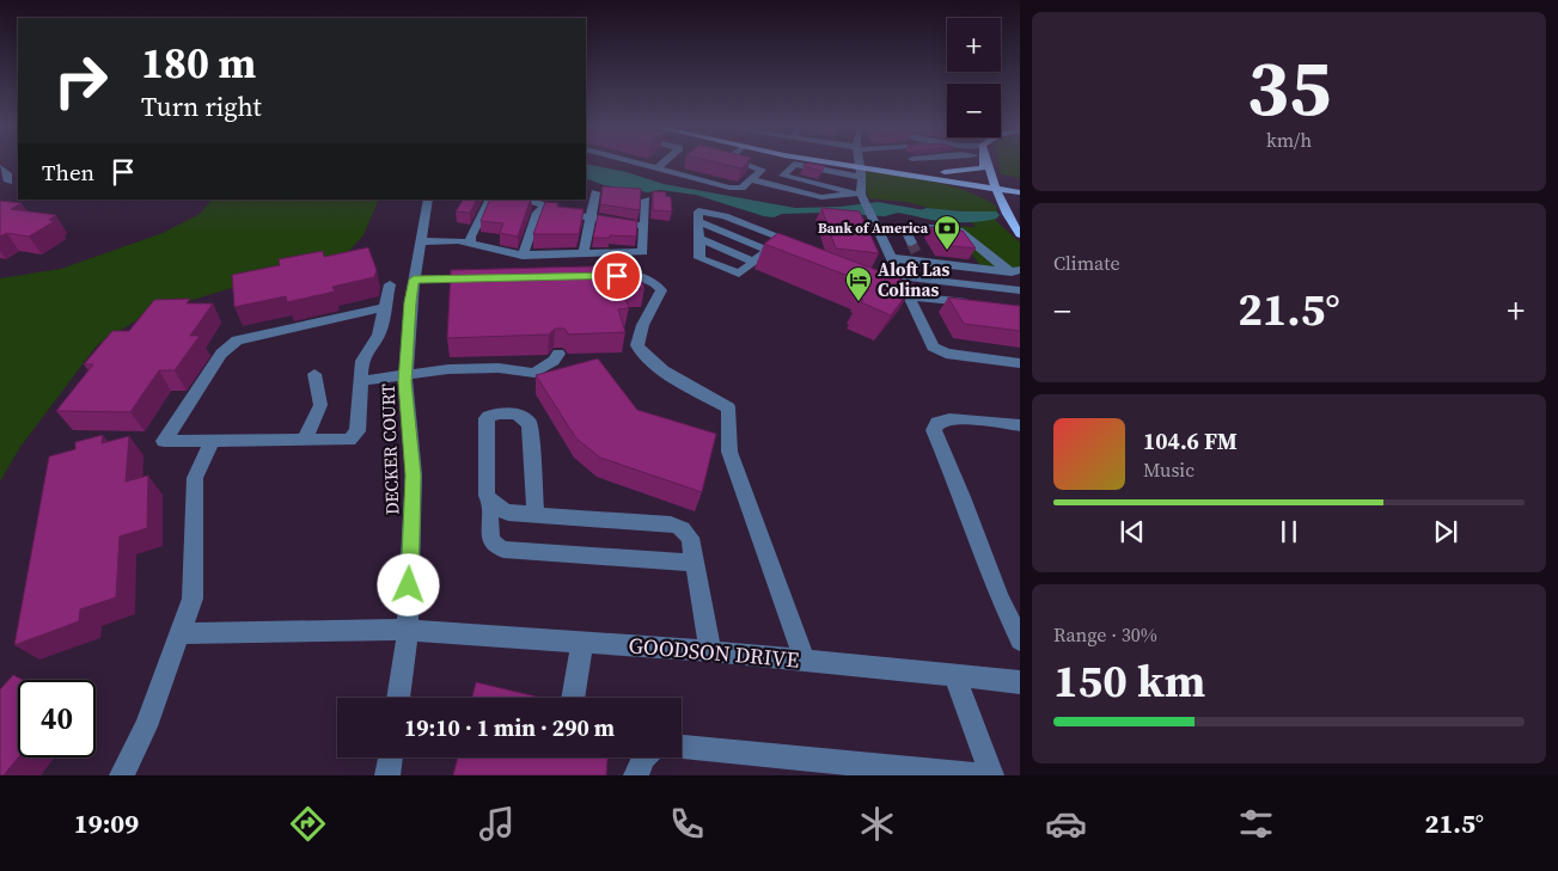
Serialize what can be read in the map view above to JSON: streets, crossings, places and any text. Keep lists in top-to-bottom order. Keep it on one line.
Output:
{"streets":{"street":["DECKER COURT","GOODSON DRIVE"]},"crossings":[["DECKER COURT","GOODSON DRIVE"]],"places":{"bank":["Bank of America"],"hotel":["Aloft Las Colinas"]},"page":{"tile":[["35","km/h"],"Climate",["Range · 30%","150 km"]],"map_buttons":["+","−"],"turn":["180 m","Turn right"],"then":"Then","heat":["−","21.5°","+"],"song":["104.6 FM","Music"],"limit":"40","trip":"19:10 · 1 min · 290 m","tabs":["19:09","21.5°"]}}
